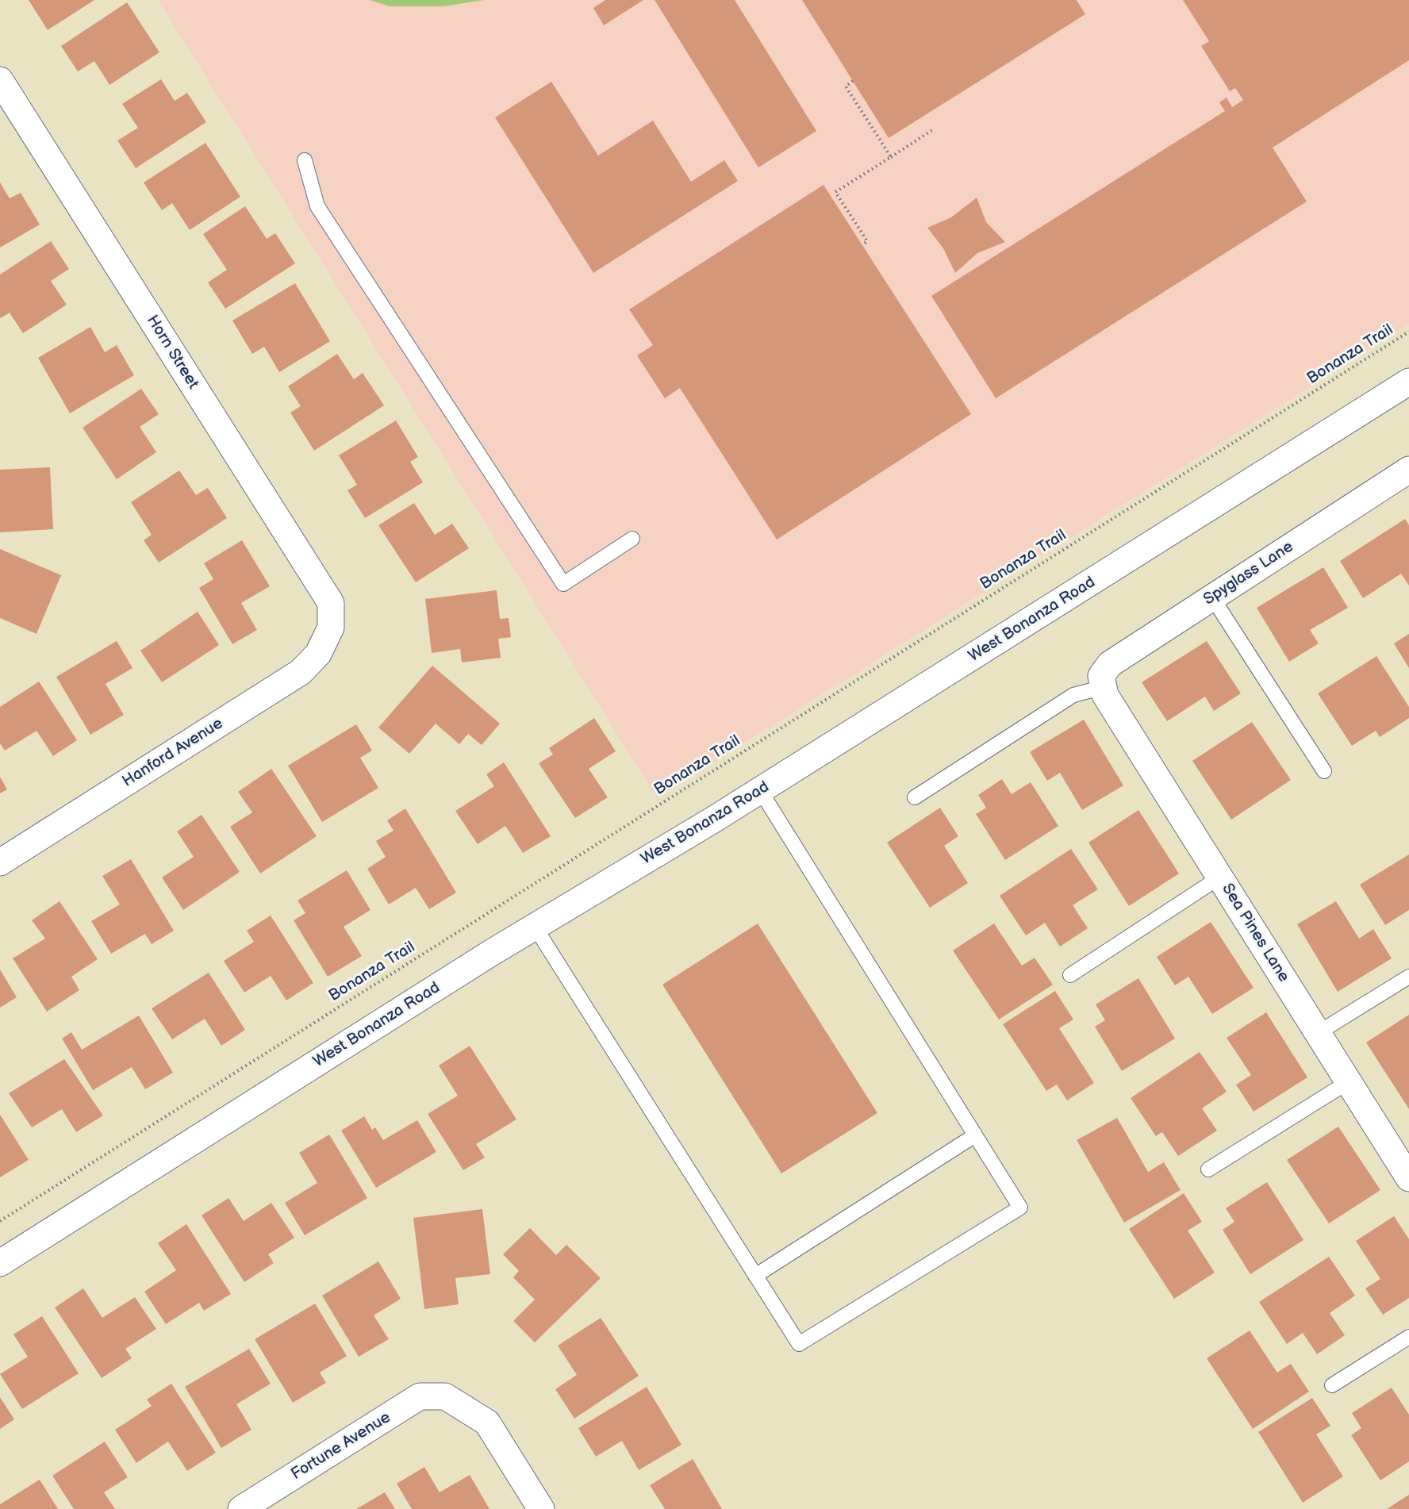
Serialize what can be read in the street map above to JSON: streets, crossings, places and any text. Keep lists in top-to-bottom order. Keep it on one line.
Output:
{"streets":{"street":["Horn Street","Spyglass Lane","West Bonanza Road","Hanford Avenue","Sea Pines Lane","Fortune Avenue"],"path":["Bonanza Trail"]},"crossings":[["Horn Street","Hanford Avenue"],["Spyglass Lane","Sea Pines Lane"]]}
